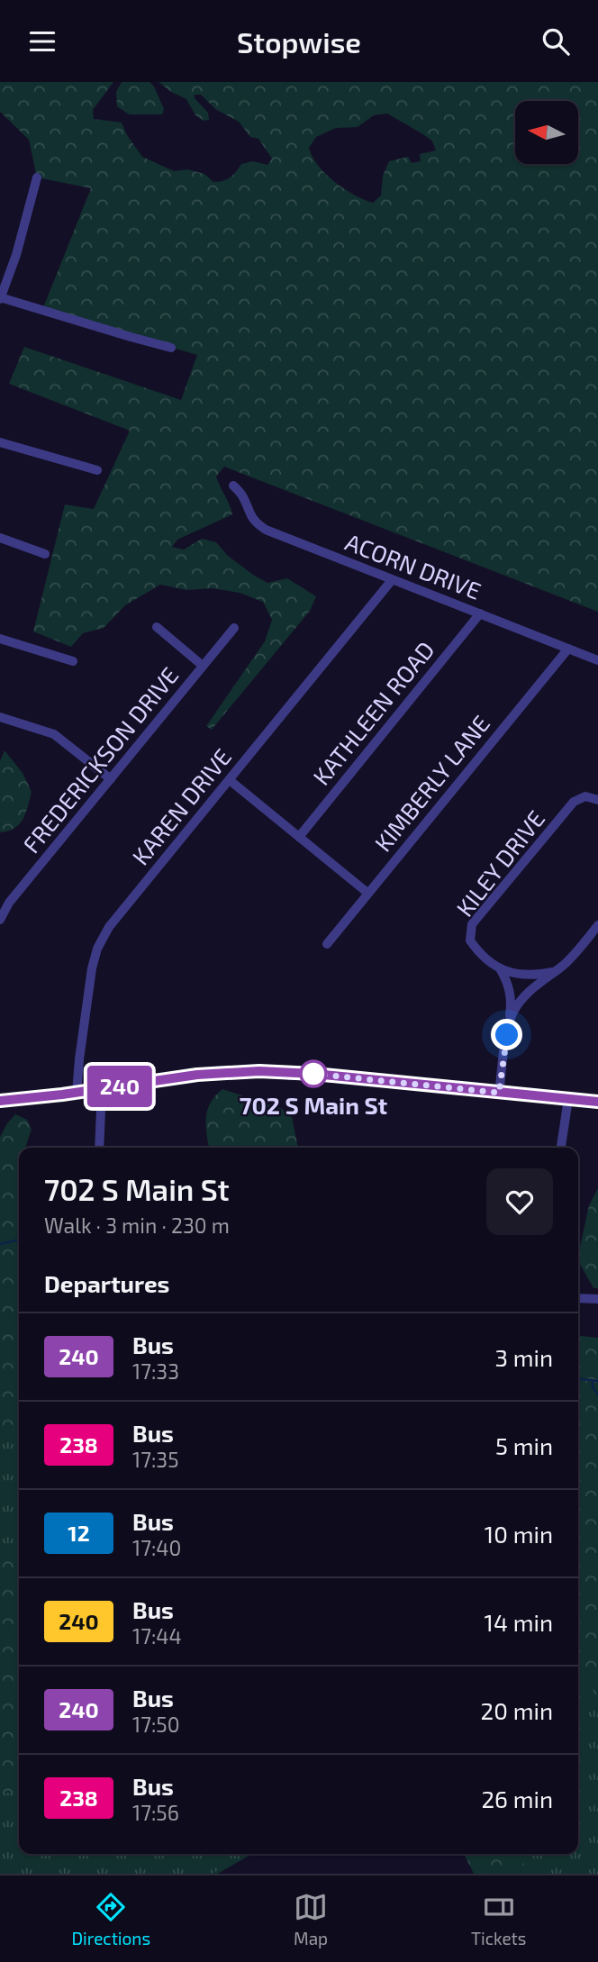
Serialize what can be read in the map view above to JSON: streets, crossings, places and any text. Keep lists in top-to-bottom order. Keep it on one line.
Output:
{"streets":{"street":["ACORN DRIVE","KATHLEEN ROAD","FREDERICKSON DRIVE","KIMBERLY LANE","KAREN DRIVE","KILEY DRIVE"]},"crossings":[["ACORN DRIVE","KATHLEEN ROAD"],["ACORN DRIVE","KIMBERLY LANE"],["ACORN DRIVE","KAREN DRIVE"]],"places":["702 S Main St"],"lines":["bus line 240"],"north":"left","page":{"header":"Stopwise","on_map":"240","heading":[["702 S Main St","Walk · 3 min · 230 m"],"Departures"],"list":[{"mark":"240","name":"Bus","note":"17:33","value":"3 min"},{"mark":"238","name":"Bus","note":"17:35","value":"5 min"},{"mark":"12","name":"Bus","note":"17:40","value":"10 min"},{"mark":"240","name":"Bus","note":"17:44","value":"14 min"},{"mark":"240","name":"Bus","note":"17:50","value":"20 min"},{"mark":"238","name":"Bus","note":"17:56","value":"26 min"}],"tabs":["Directions","Map","Tickets"]}}
